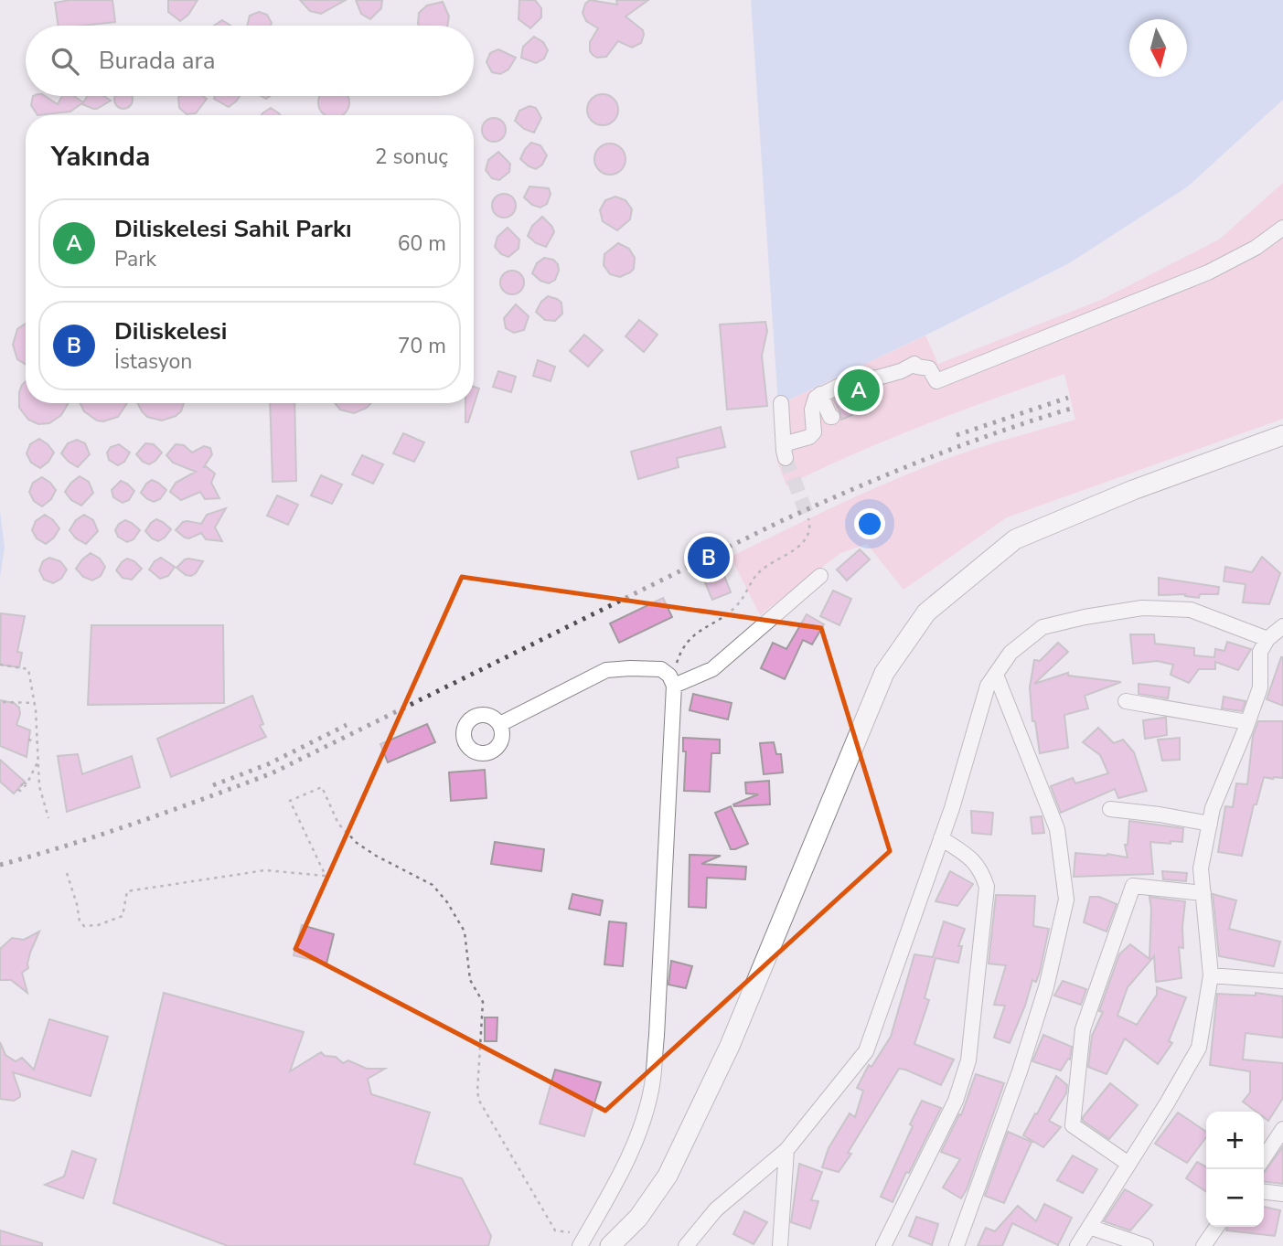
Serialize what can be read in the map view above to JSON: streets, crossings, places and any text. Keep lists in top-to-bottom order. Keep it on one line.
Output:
{"north":"bottom","page":{"search":"Burada ara","heading":["Yakında","2 sonuç"],"list":[{"mark":"A","name":"Diliskelesi Sahil Parkı","note":"Park","value":"60 m"},{"mark":"B","name":"Diliskelesi","note":"İstasyon","value":"70 m"}],"pins":["A","B"],"map_buttons":["+","−"]}}
